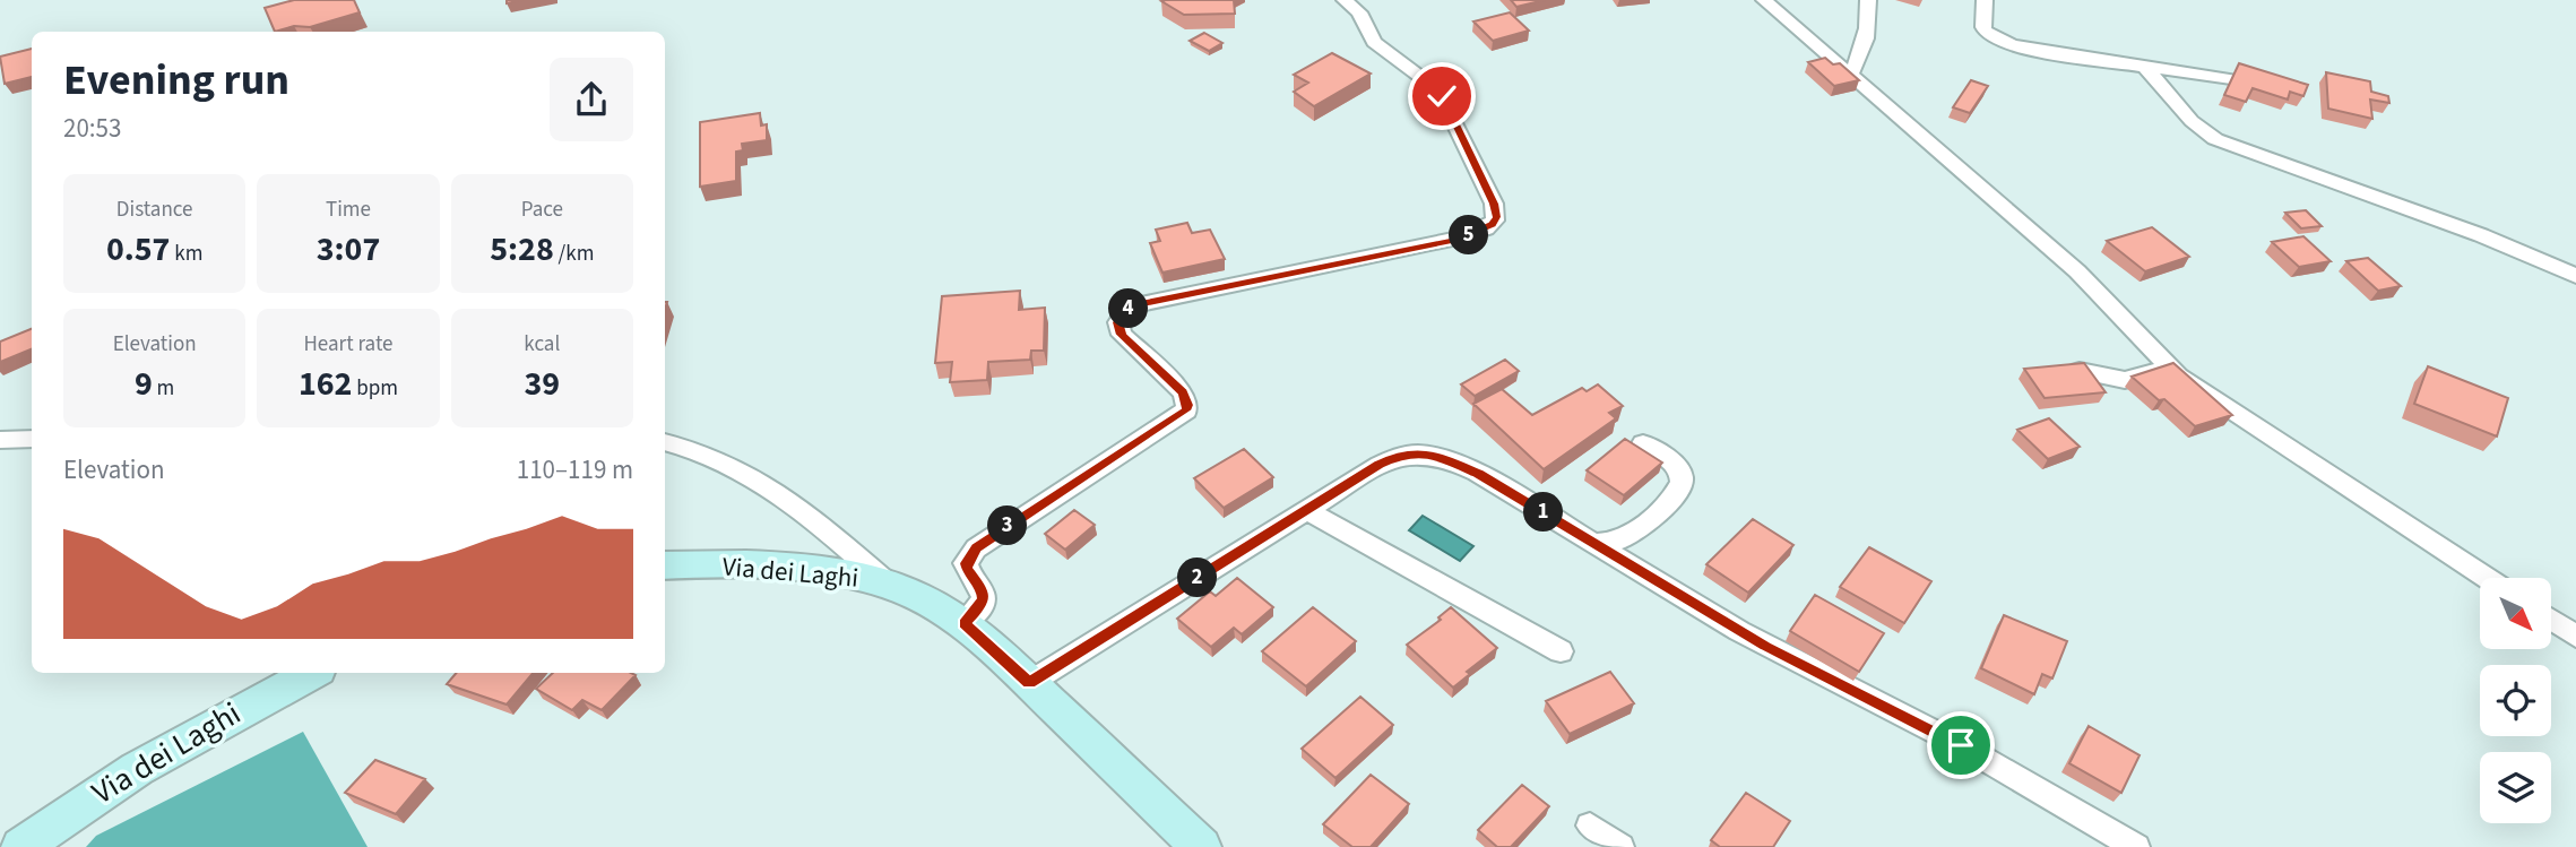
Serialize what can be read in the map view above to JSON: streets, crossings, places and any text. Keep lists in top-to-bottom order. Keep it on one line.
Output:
{"streets":{"main road":["Via dei Laghi"]},"north":"bottom right","page":{"heading":["Evening run","20:53"],"stats":[["Distance","0.57 km"],["Time","3:07"],["Pace","5:28 /km"],["Elevation","9 m"],["Heart rate","162 bpm"],["kcal","39"]],"pins":["5","4","1","3","2"],"chart":["Elevation","110–119 m"]}}
